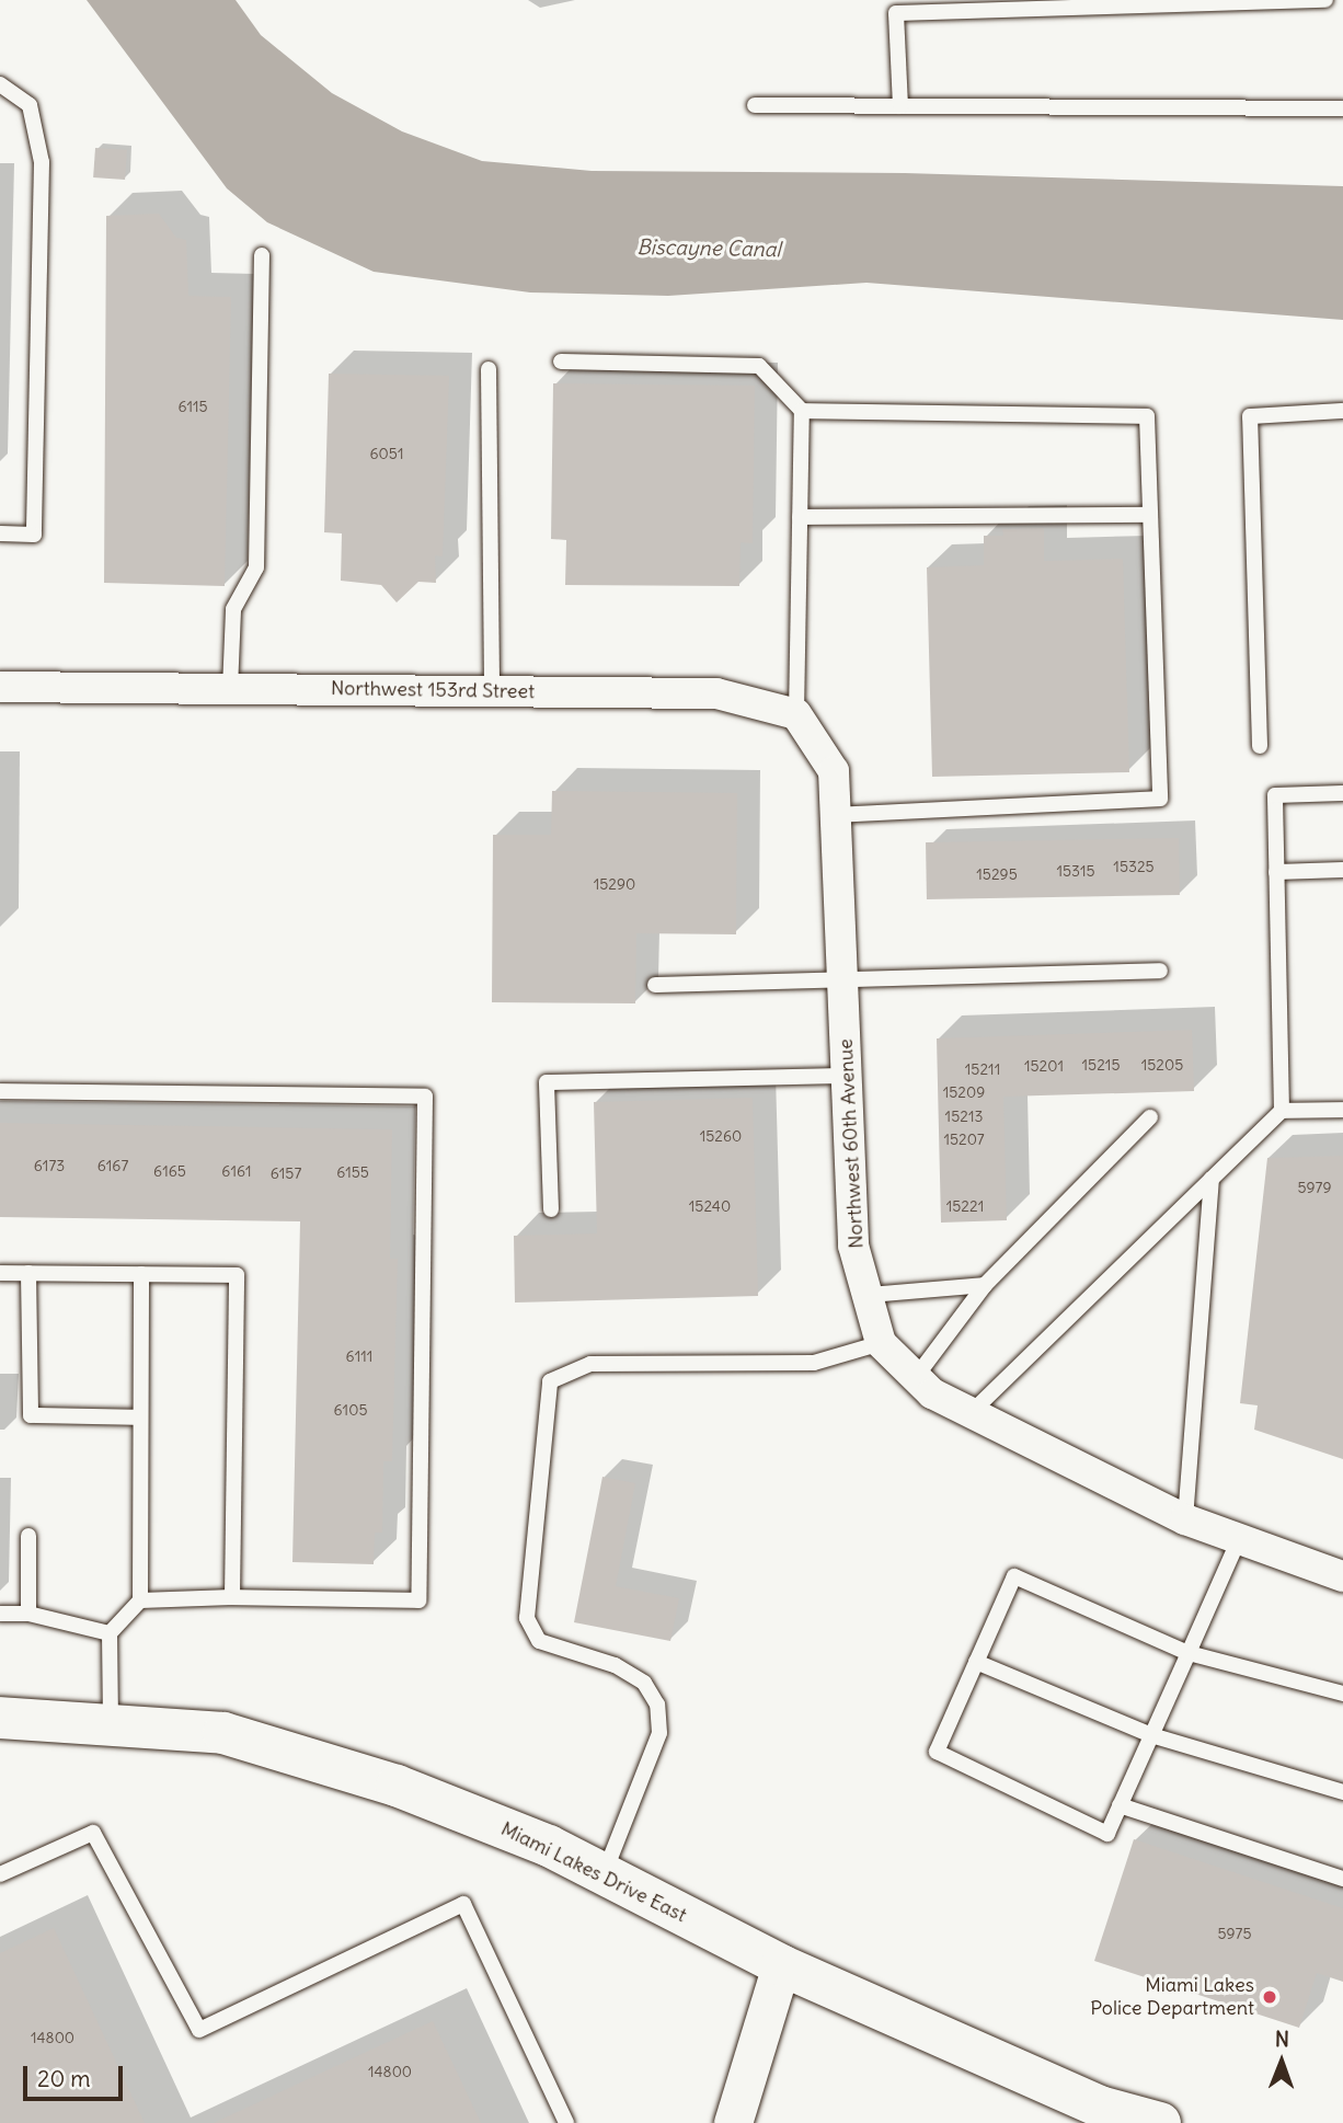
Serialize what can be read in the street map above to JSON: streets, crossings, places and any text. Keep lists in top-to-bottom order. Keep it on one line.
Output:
{"streets":{"main road":["Miami Lakes Drive East"],"street":["Northwest 153rd Street","Northwest 60th Avenue"]},"crossings":[["Northwest 153rd Street","Northwest 60th Avenue"]],"water":["Biscayne Canal"],"places":["Miami Lakes Police Department"],"house_numbers":["6115","6051","15325","15315","15295","15290","15215","15205","15201","15211","15209","15213","15260","15207","6173","6167","6165","6161","6155","6157","5979","15240","15221","6111","6105","5975","14800","14800"],"scale_bar":"20 m","north":"top"}
